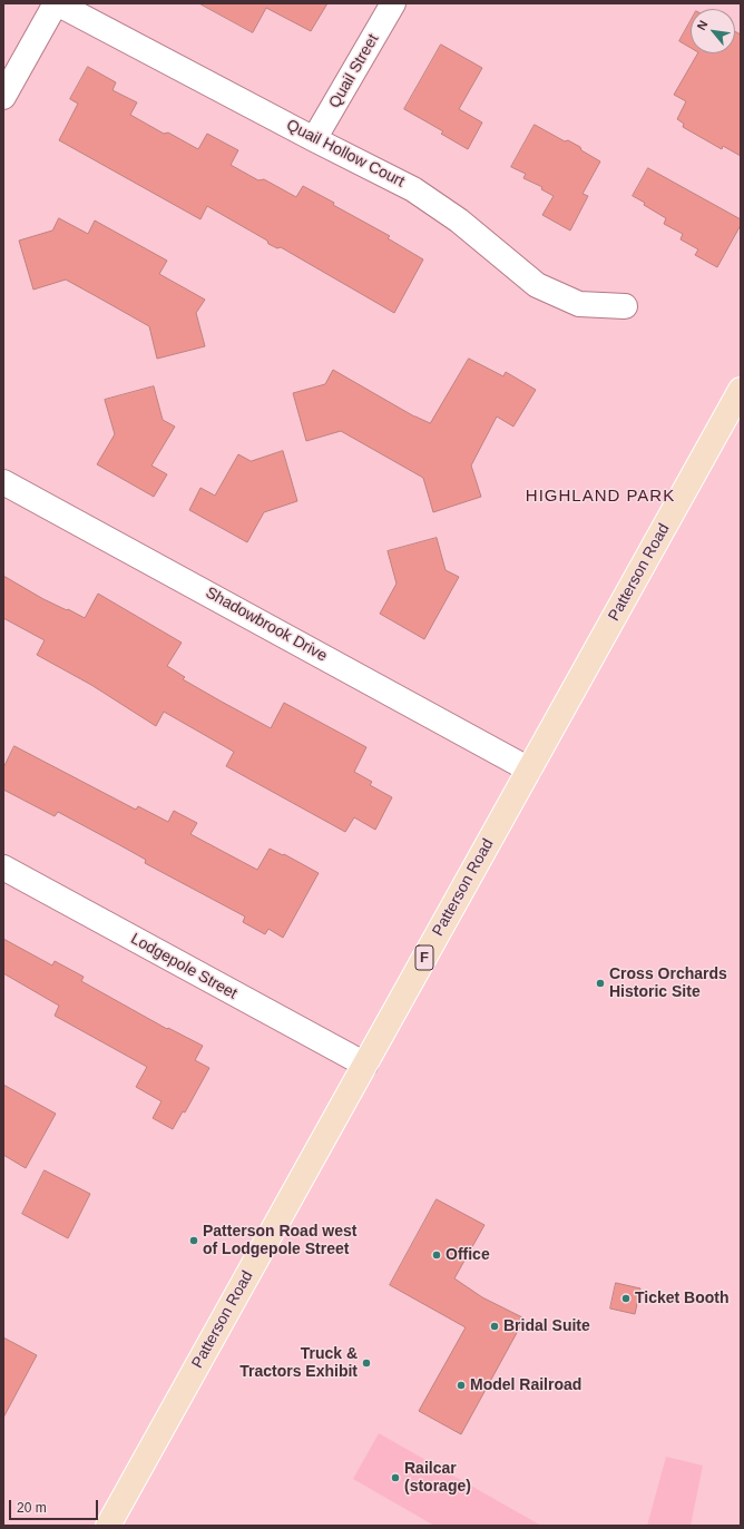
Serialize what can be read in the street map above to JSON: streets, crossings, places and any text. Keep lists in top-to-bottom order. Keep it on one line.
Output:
{"streets":{"main road":["Patterson Road","F"],"street":["Quail Street","Quail Hollow Court","Shadowbrook Drive","Lodgepole Street"]},"crossings":[["Quail Street","Quail Hollow Court"],["Patterson Road","Shadowbrook Drive"],["Patterson Road","Lodgepole Street"]],"districts":["HIGHLAND PARK"],"places":["Cross Orchards Historic Site","Patterson Road west of Lodgepole Street","Office","Ticket Booth","Bridal Suite","Truck & Tractors Exhibit","Model Railroad","Railcar (storage)"],"scale_bar":"20 m","north":"top left"}
